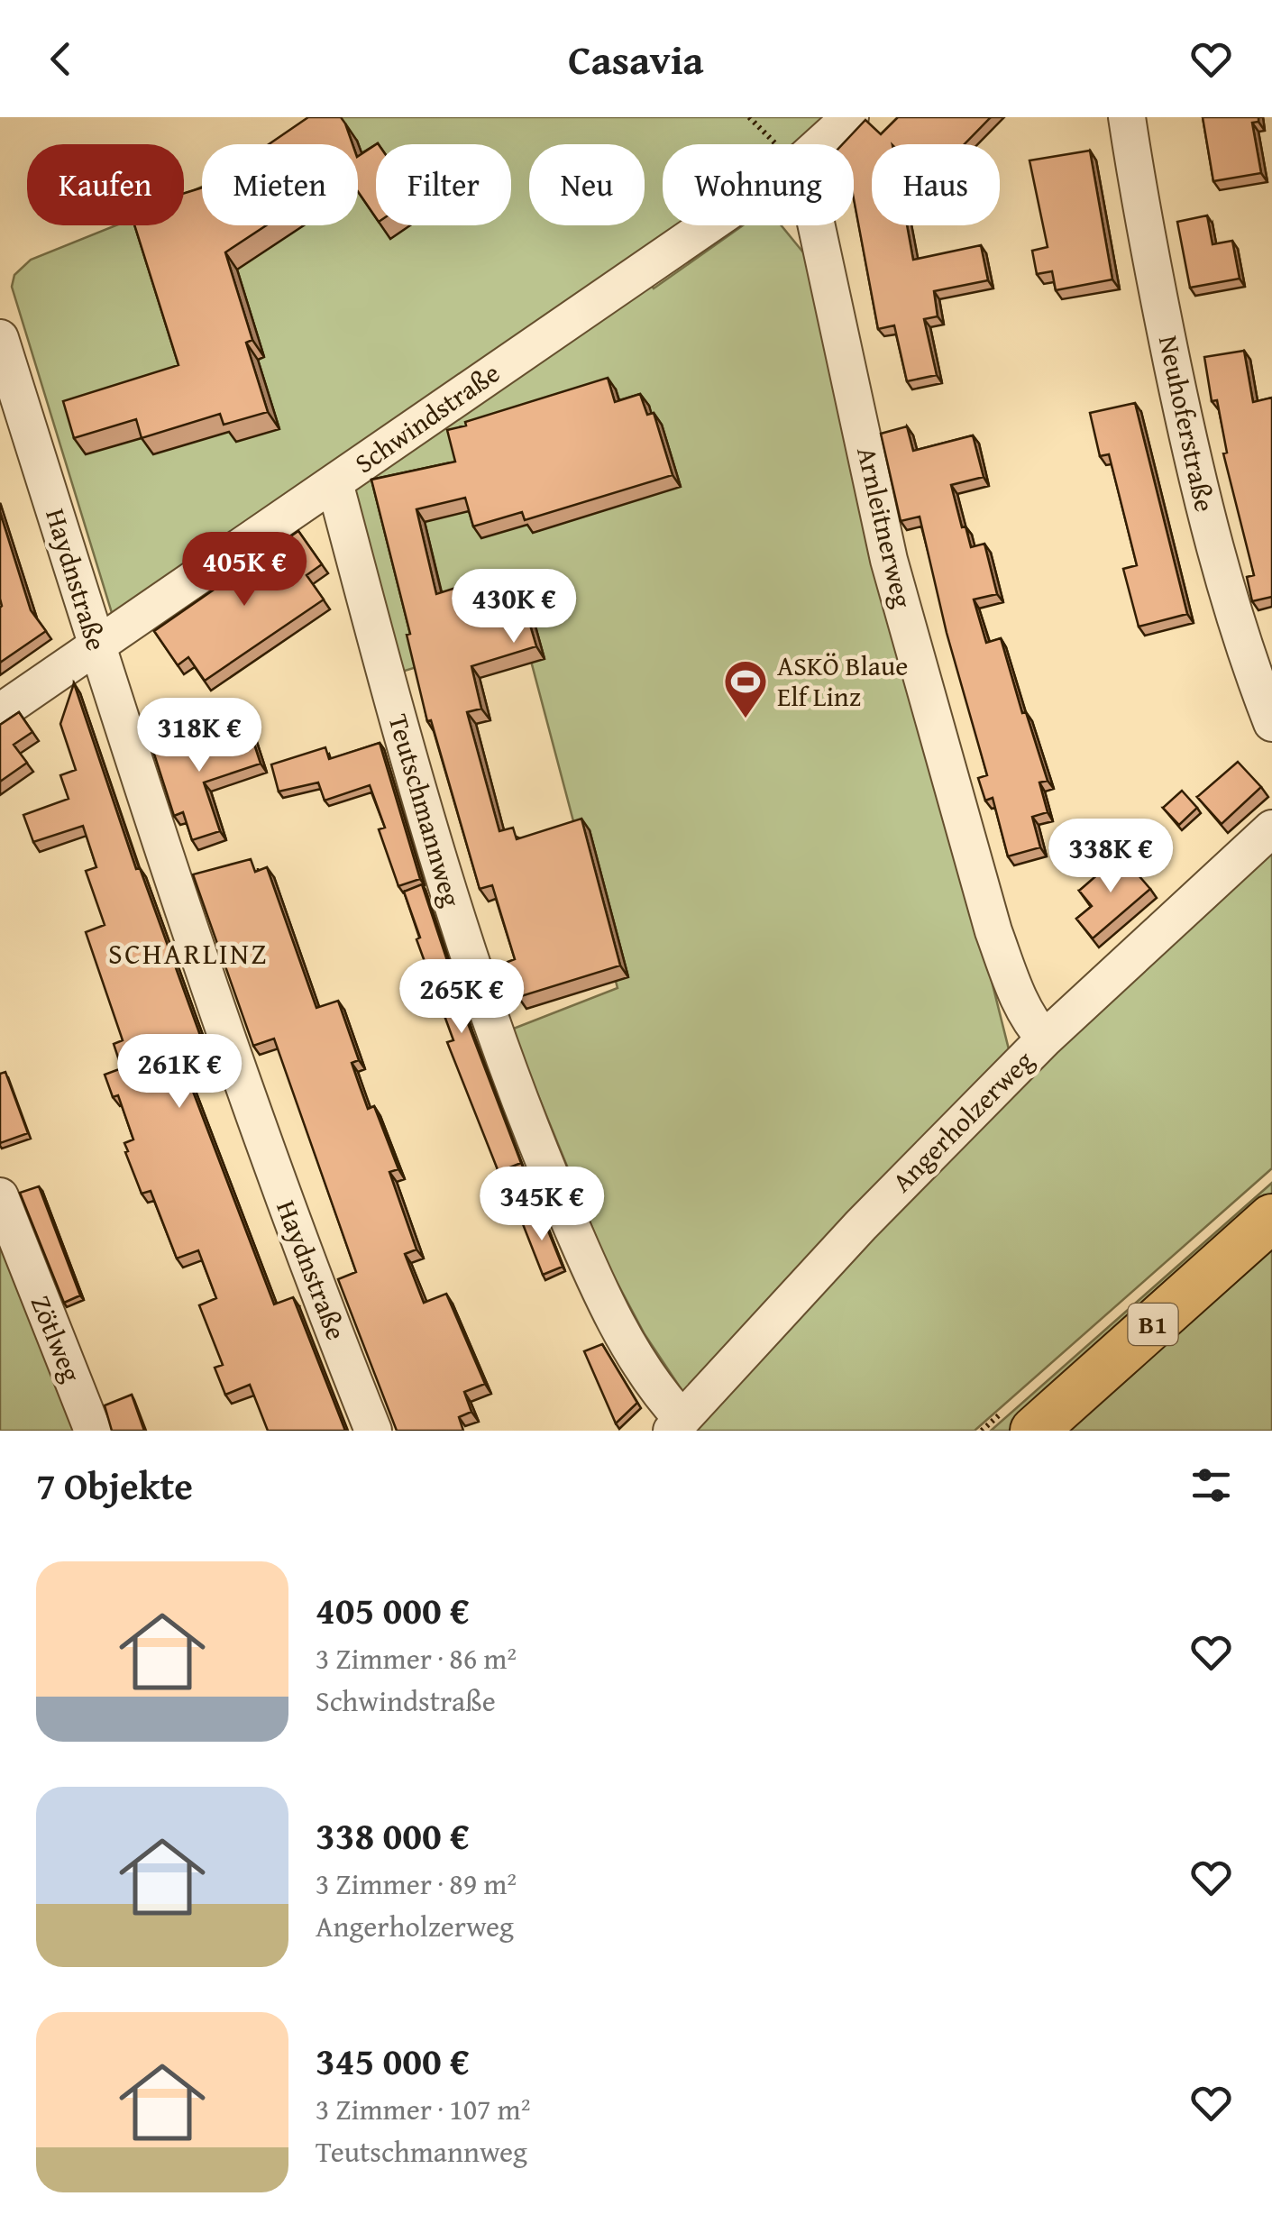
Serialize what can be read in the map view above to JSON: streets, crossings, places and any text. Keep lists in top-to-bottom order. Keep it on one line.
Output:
{"streets":{"main road":["B1"],"street":["Schwindstraße","Neuhoferstraße","Arnleitnerweg","Haydnstraße","Teutschmannweg","Angerholzerweg","Zötlweg"]},"crossings":[["Schwindstraße","Haydnstraße"],["Schwindstraße","Teutschmannweg"],["Arnleitnerweg","Angerholzerweg"],["Teutschmannweg","Angerholzerweg"]],"districts":["SCHARLINZ"],"places":{"sports":["ASKÖ Blaue Elf Linz"]},"page":{"header":"Casavia","chip":["Kaufen","Mieten","Filter","Neu","Wohnung","Haus"],"price":["405K €","430K €","318K €","338K €","265K €","261K €","345K €"],"heading":"7 Objekte","list":[{"name":"405 000 €","note":"3 Zimmer · 86 m² · Schwindstraße"},{"name":"338 000 €","note":"3 Zimmer · 89 m² · Angerholzerweg"},{"name":"345 000 €","note":"3 Zimmer · 107 m² · Teutschmannweg"}]}}
